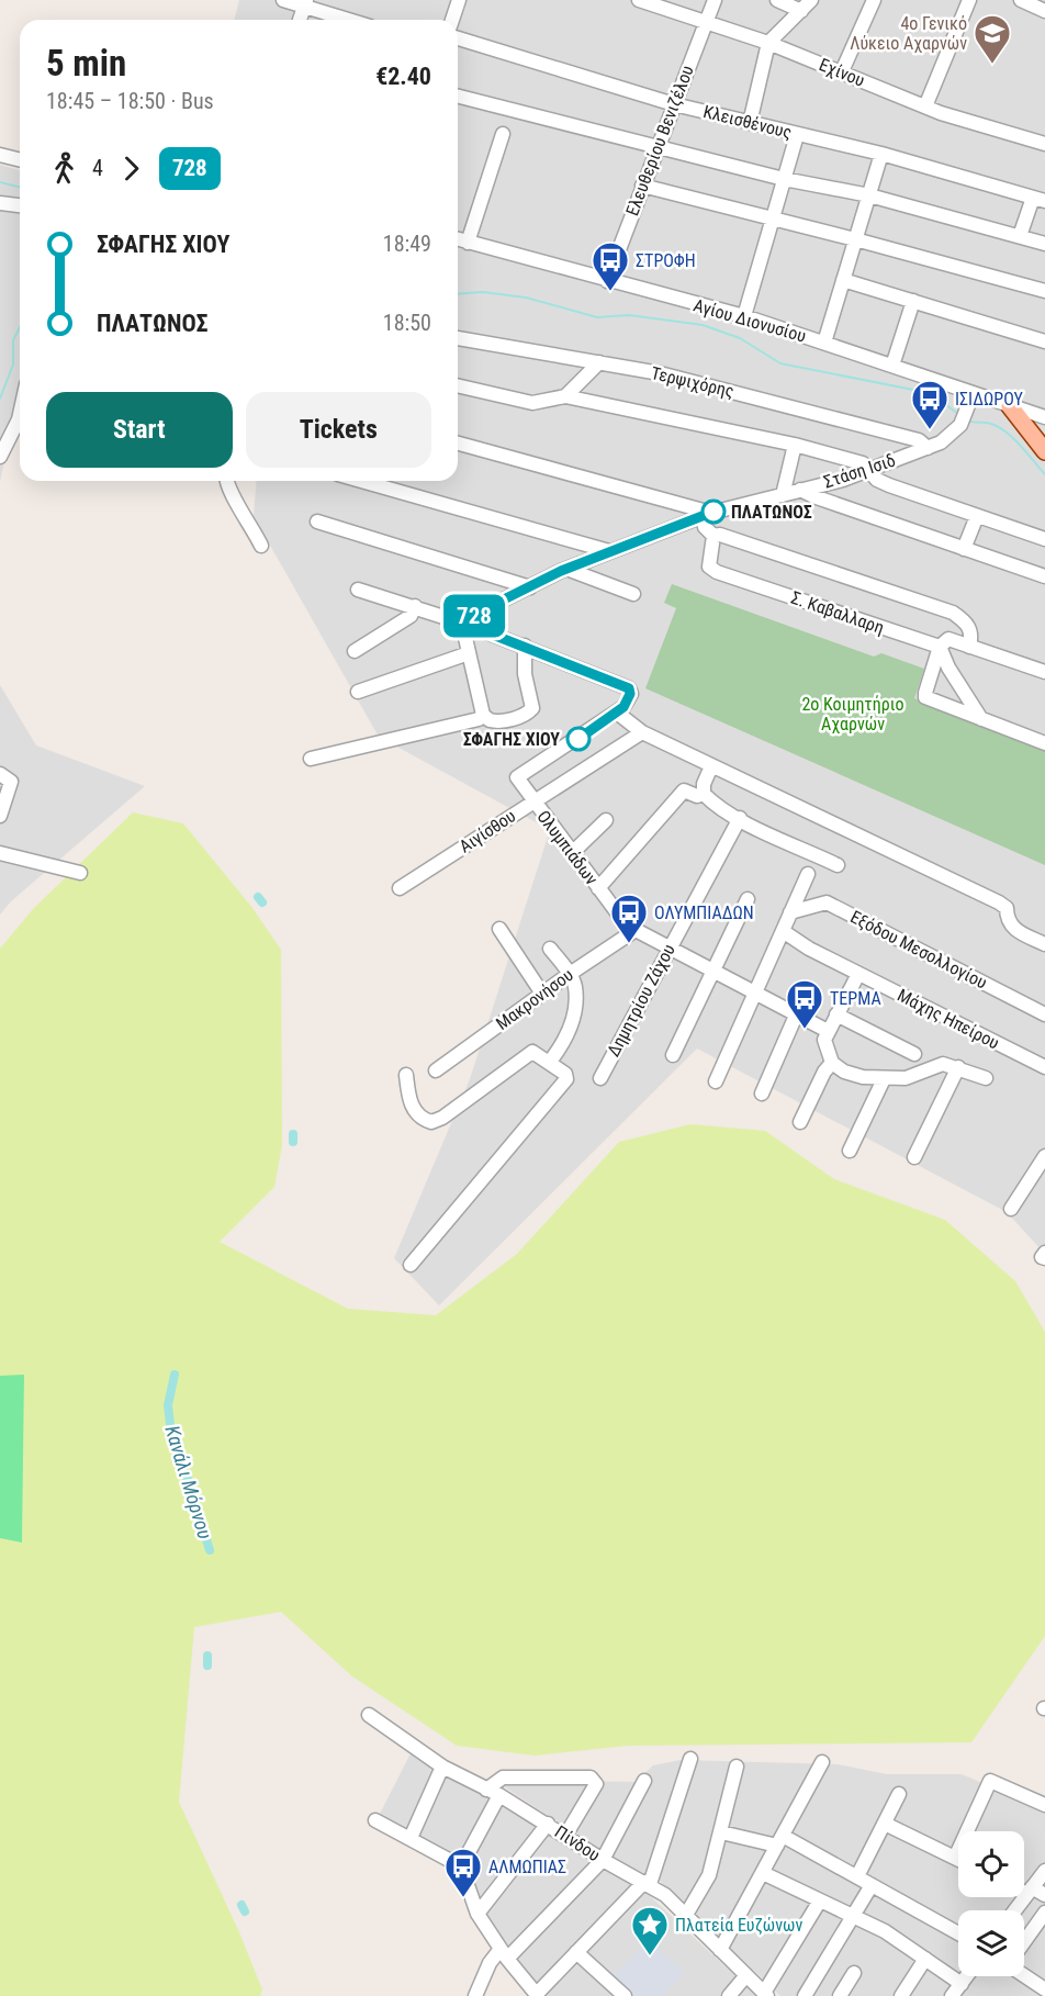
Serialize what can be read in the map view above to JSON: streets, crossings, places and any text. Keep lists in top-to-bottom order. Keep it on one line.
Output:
{"streets":{"street":["Εχίνου","Κλεισθένους","Ελευθερίου Βενιζέλου","Αγίου Διονυσίου","Τερψιχόρης","Στάση Ισιδ","Σ. Καβαλλαρη","Αιγίσθου","Ολυμπιάδων","Εξόδου Μεσολλογίου","Μακρονήσου","Δημητρίου Ζάχου","Μάχης Ηπείρου","Πίνδου"]},"crossings":[["Εχίνου","Ελευθερίου Βενιζέλου"],["Κλεισθένους","Ελευθερίου Βενιζέλου"],["Ελευθερίου Βενιζέλου","Αγίου Διονυσίου"],["Αγίου Διονυσίου","Στάση Ισιδ"],["Τερψιχόρης","Στάση Ισιδ"],["Αιγίσθου","Ολυμπιάδων"],["Ολυμπιάδων","Μακρονήσου"],["Ολυμπιάδων","Δημητρίου Ζάχου"]],"water":["Κανάλι Μόρνου"],"parks":["2ο Κοιμητήριο Αχαρνών"],"places":{"school or university":["4o Γενικό Λύκειο Αχαρνών"],"bus stop":["ΣΤΡΟΦΗ","ΙΣΙΔΩΡΟΥ","ΟΛΥΜΠΙΑΔΩΝ","ΤΕΡΜΑ","ΑΛΜΩΠΙΑΣ"],"other":["ΠΛΑΤΩΝΟΣ","ΣΦΑΓΗΣ ΧΙΟΥ"],"place":["Πλατεία Ευζώνων"]},"lines":["bus line 728"],"page":{"on_map":"728","heading":["5 min","18:45 – 18:50 · Bus","€2.40"],"legs":["4","728"],"list":[{"name":"ΣΦΑΓΗΣ ΧΙΟΥ","value":"18:49"},{"name":"ΠΛΑΤΩΝΟΣ","value":"18:50"}],"buttons":["Start","Tickets"]}}
